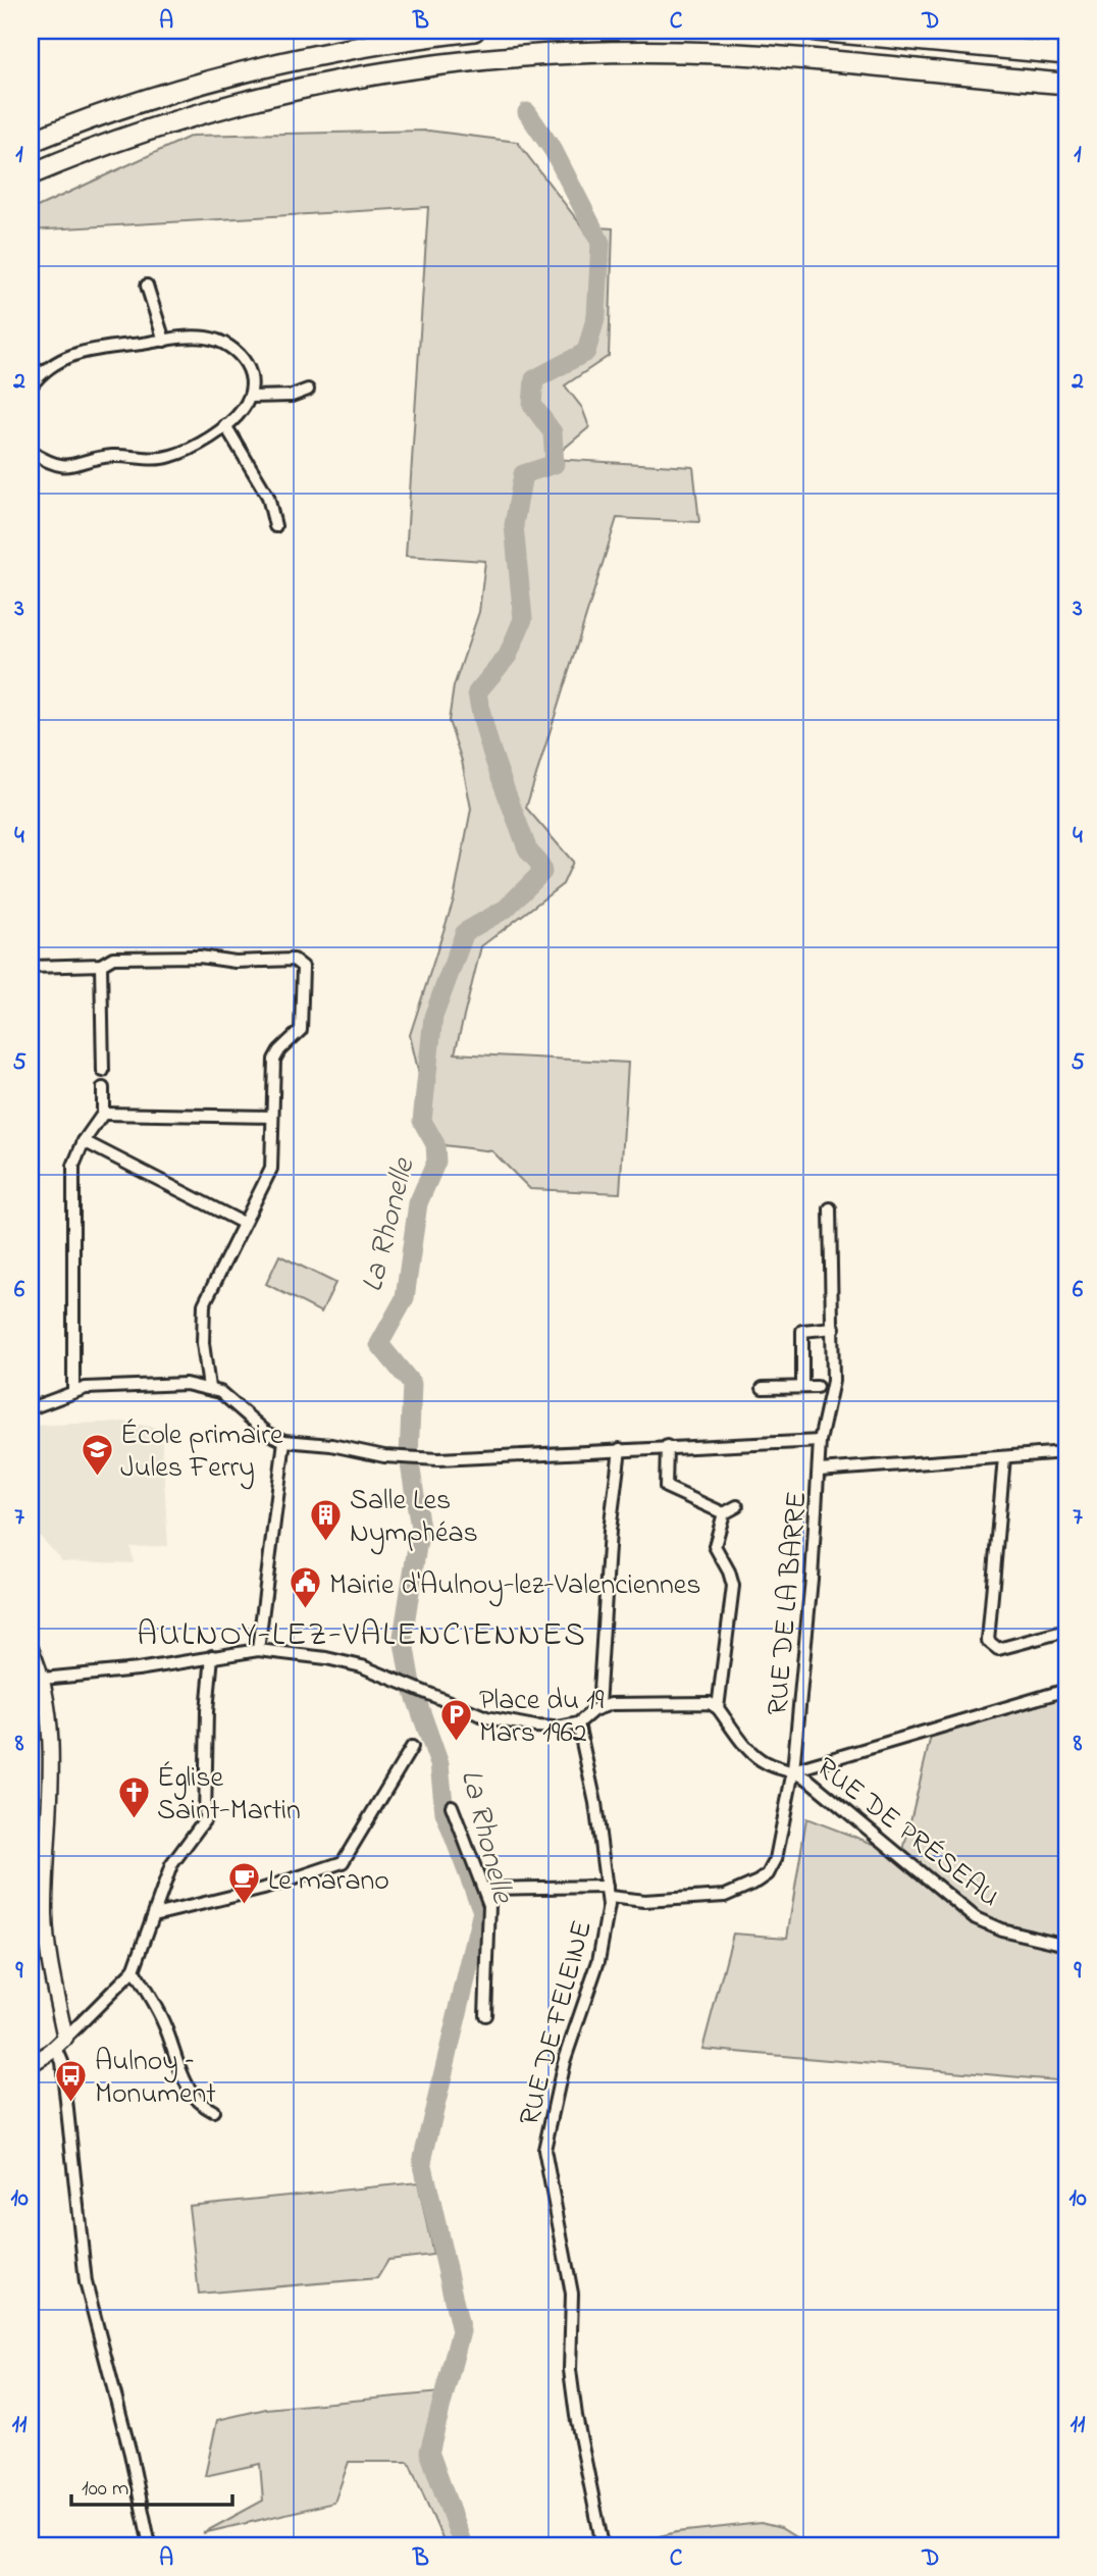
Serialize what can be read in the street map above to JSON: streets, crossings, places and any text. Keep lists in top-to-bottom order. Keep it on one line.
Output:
{"streets":{"street":["RUE DE LA BARRE","RUE DE PRÉSEAU","RUE DE FELEINE"]},"crossings":[["RUE DE LA BARRE","RUE DE PRÉSEAU"],["RUE DE LA BARRE","RUE DE FELEINE"],["RUE DE PRÉSEAU","RUE DE FELEINE"]],"districts":["AULNOY-LEZ-VALENCIENNES"],"water":["La Rhonelle"],"places":{"school or university":["École primaire Jules Ferry"],"building":["Salle Les Nymphéas"],"public building":["Mairie d'Aulnoy-lez-Valenciennes"],"parking":["Place du 19 Mars 1962"],"church":["Église Saint-Martin"],"cafe":["Le marano"],"bus stop":["Aulnoy – Monument"]},"scale_bar":"100 m","grid":{"columns":["A","B","C","D"],"rows":["1","2","3","4","5","6","7","8","9","10","11"]}}
